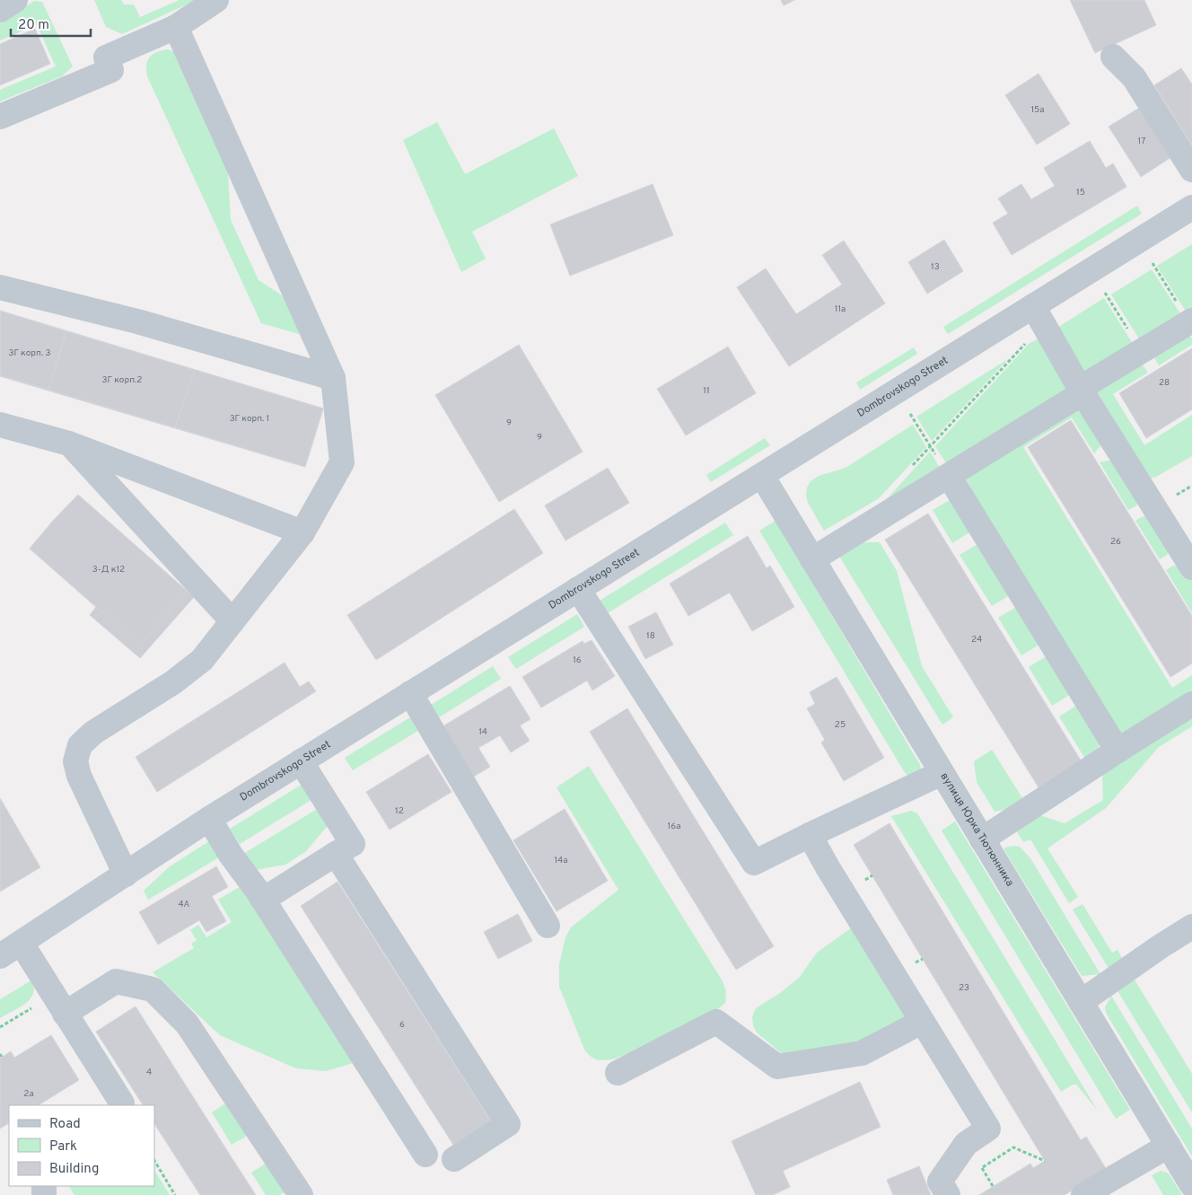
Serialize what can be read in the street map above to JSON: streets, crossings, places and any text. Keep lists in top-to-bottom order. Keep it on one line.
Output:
{"streets":{"street":["Dombrovskogo Street","вулиця Юрка Тютюнника"]},"crossings":[["Dombrovskogo Street","вулиця Юрка Тютюнника"]],"house_numbers":["15а","17","15","13","11а","3Г корп. 3","3Г корп.2","28","11","3Г корп. 1","9","9","26","3-Д к12","18","24","16","25","14","12","16а","14а","4А","23","6","4","2а"],"legend":["Road","Park","Building"],"scale_bar":"20 m"}
